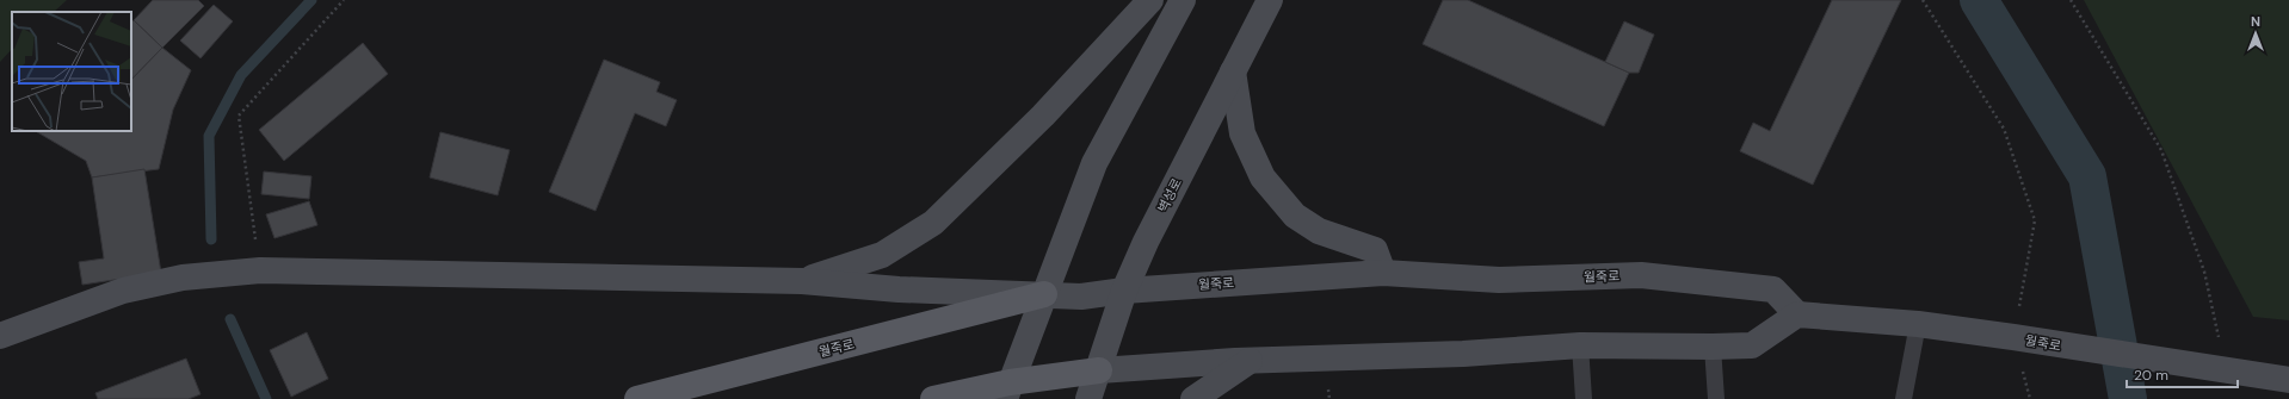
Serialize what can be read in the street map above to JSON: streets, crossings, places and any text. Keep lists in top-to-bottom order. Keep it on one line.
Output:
{"streets":{"main road":["월죽로"],"street":["벽성로"]},"crossings":[["벽성로","월죽로"]],"scale_bar":"20 m","north":"top"}
